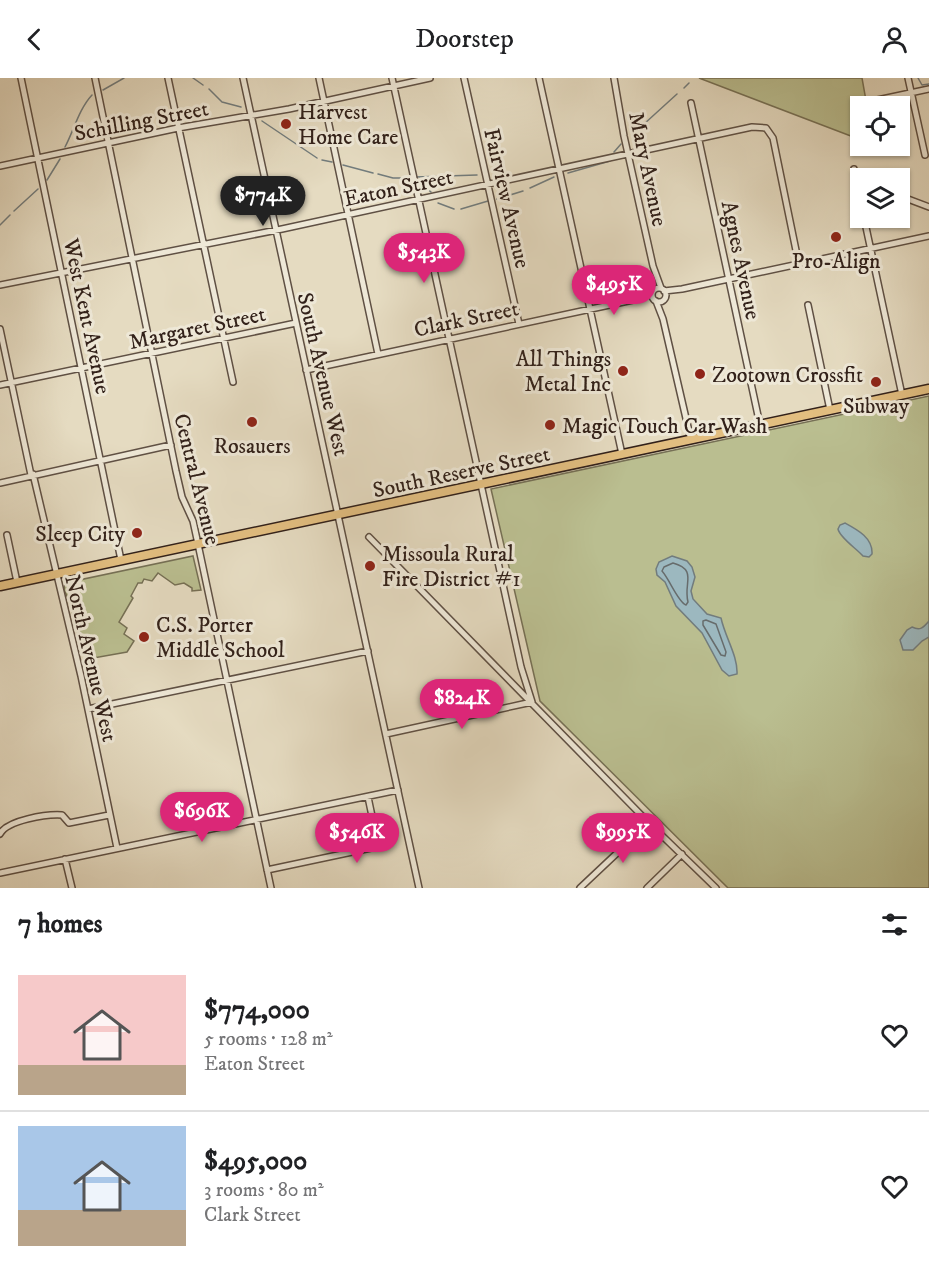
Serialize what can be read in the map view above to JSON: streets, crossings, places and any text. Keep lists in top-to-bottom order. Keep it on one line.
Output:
{"streets":{"highway":["South Reserve Street"],"street":["Schilling Street","Mary Avenue","Eaton Street","Fairview Avenue","Agnes Avenue","West Kent Avenue","Clark Street","Margaret Street","South Avenue West","Central Avenue","North Avenue West"]},"crossings":[["Schilling Street","West Kent Avenue"],["Schilling Street","South Avenue West"],["Schilling Street","Central Avenue"],["Mary Avenue","Eaton Street"],["Mary Avenue","Clark Street"],["Mary Avenue","South Reserve Street"],["Eaton Street","Fairview Avenue"],["Eaton Street","Agnes Avenue"],["Eaton Street","West Kent Avenue"],["Eaton Street","South Avenue West"],["Eaton Street","Central Avenue"],["Fairview Avenue","Clark Street"],["Agnes Avenue","South Reserve Street"],["West Kent Avenue","Margaret Street"],["West Kent Avenue","South Reserve Street"],["Clark Street","South Avenue West"],["Margaret Street","South Avenue West"],["Margaret Street","Central Avenue"],["Margaret Street","North Avenue West"],["South Avenue West","South Reserve Street"],["South Reserve Street","Central Avenue"],["South Reserve Street","North Avenue West"]],"places":["Harvest Home Care","Pro-Align","All Things Metal Inc","Zootown Crossfit","Subway","Rosauers","Magic Touch Car Wash","Sleep City","Missoula Rural Fire District #1","C.S. Porter Middle School"],"page":{"header":"Doorstep","price":["$774K","$543K","$495K","$824K","$696K","$546K","$995K"],"heading":"7 homes","list":[{"name":"$774,000","note":"5 rooms · 128 m² · Eaton Street"},{"name":"$495,000","note":"3 rooms · 80 m² · Clark Street"}]}}
